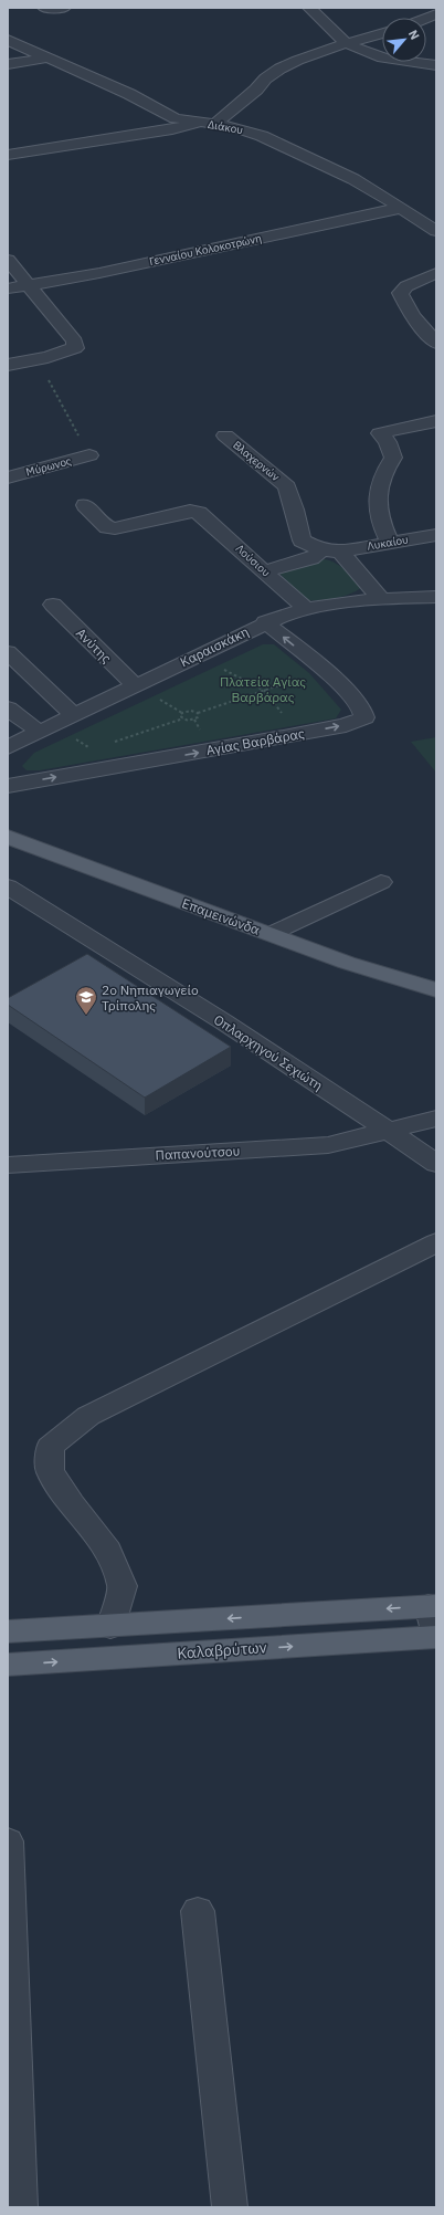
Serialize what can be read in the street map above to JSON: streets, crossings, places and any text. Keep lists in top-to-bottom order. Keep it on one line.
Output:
{"streets":{"main road":["Επαμεινώνδα","Καλαβρύτων"],"street":["Διάκου","Γενναίου Κολοκοτρώνη","Βλαχερνών","Μύρωνος","Λυκαίου","Λούσιου","Ανύτης","Καραισκάκη","Αγίας Βαρβάρας","Οπλαρχηγού Σεχιώτη","Παπανούτσου"]},"crossings":[["Διάκου","Γενναίου Κολοκοτρώνη"],["Λούσιου","Καραισκάκη"],["Ανύτης","Καραισκάκη"],["Καραισκάκη","Αγίας Βαρβάρας"],["Οπλαρχηγού Σεχιώτη","Παπανούτσου"]],"parks":["Πλατεία Αγίας Βαρβάρας"],"places":{"school or university":["2ο Νηπιαγωγείο Τρίπολης"]},"north":"top right"}
